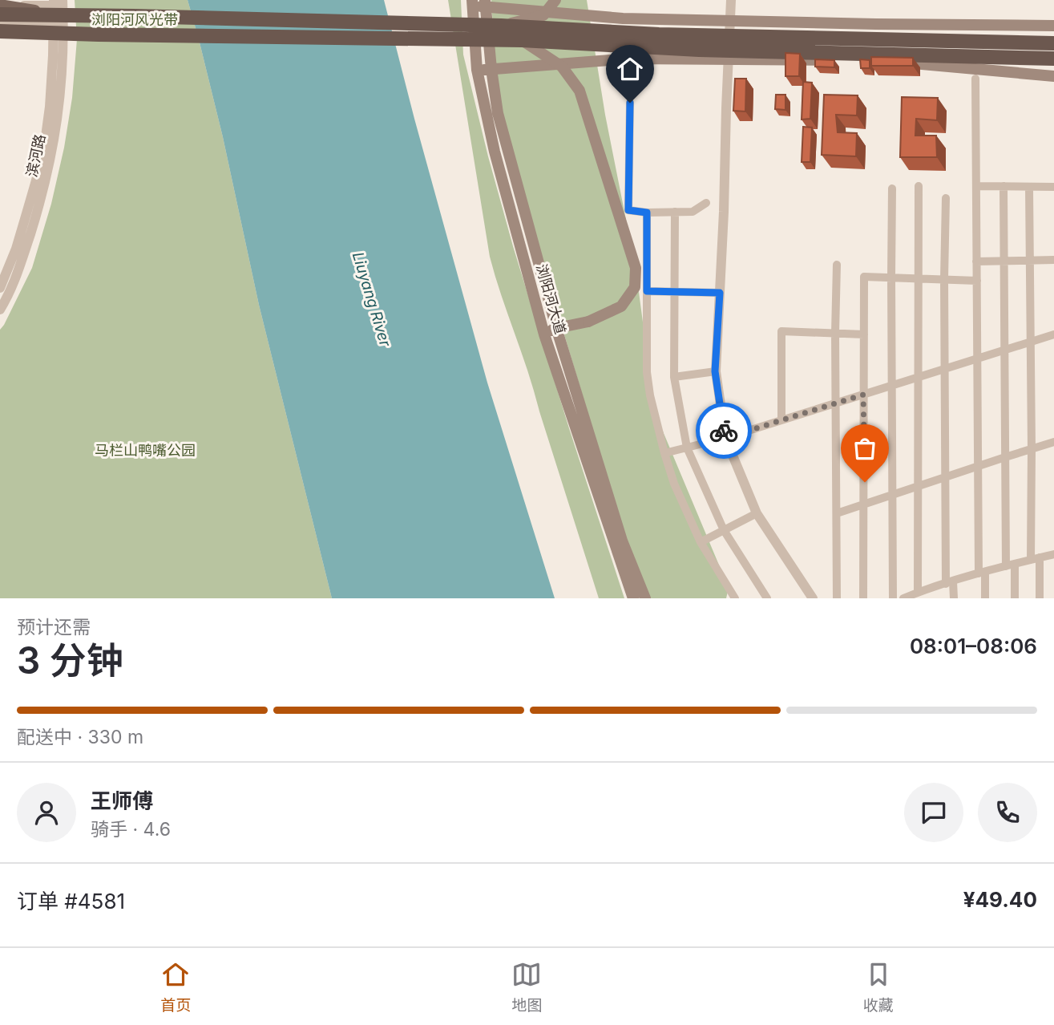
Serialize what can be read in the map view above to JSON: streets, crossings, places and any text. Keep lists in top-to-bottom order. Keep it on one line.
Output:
{"streets":{"main road":["浏阳河大道"],"street":["滨河路"]},"water":["Liuyang River"],"parks":["浏阳河风光带","马栏山鸭嘴公园"],"page":{"heading":["3 分钟","预计还需","08:01–08:06"],"panel":["王师傅","骑手 · 4.6","订单 #4581","¥49.40"],"bar":"配送中 · 330 m","tabs":["首页","地图","收藏"]}}
